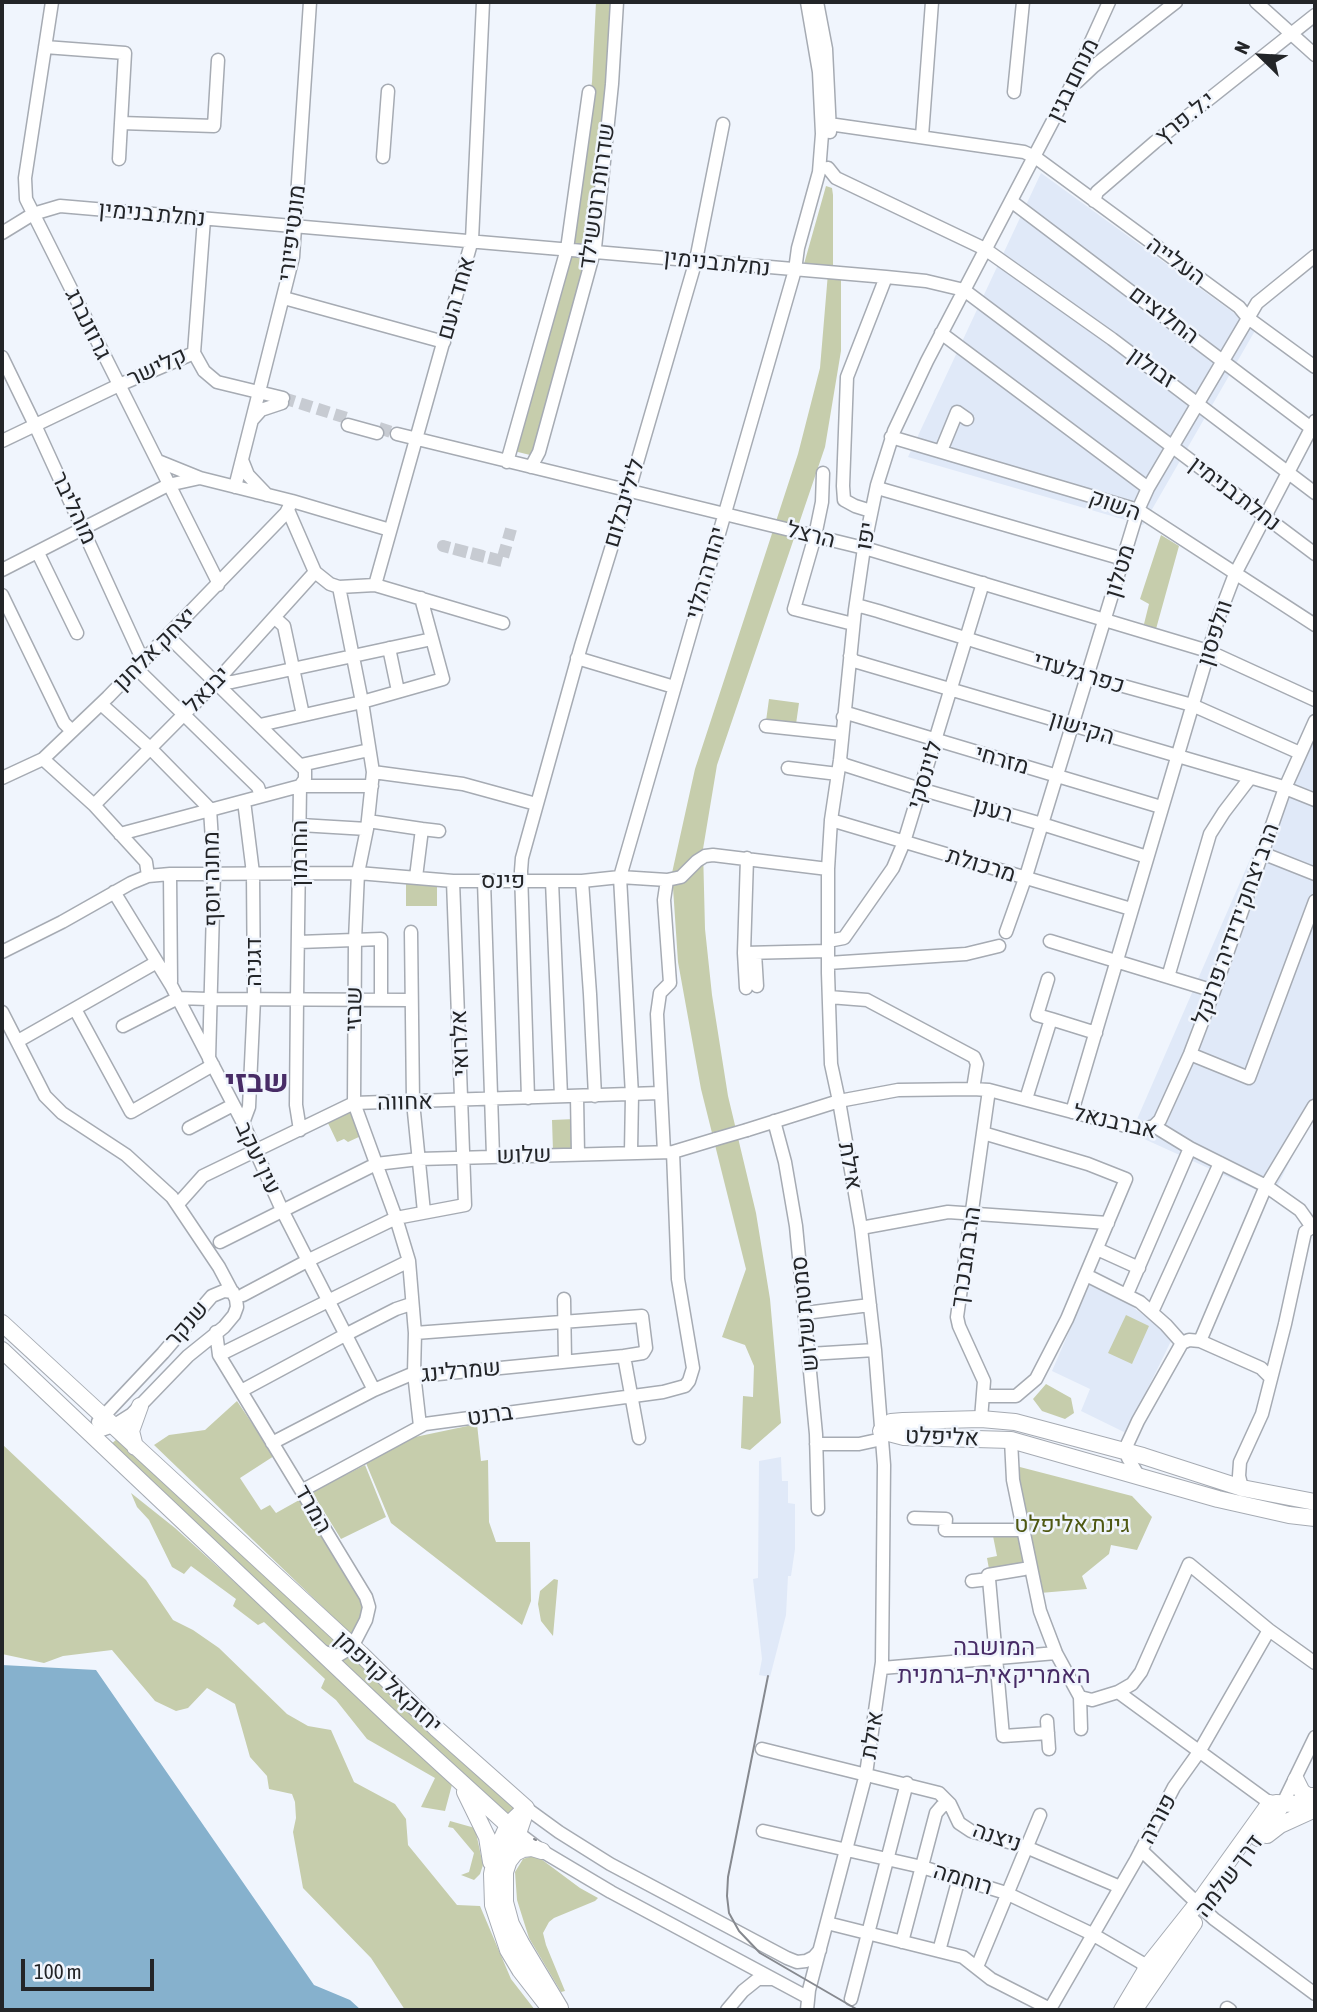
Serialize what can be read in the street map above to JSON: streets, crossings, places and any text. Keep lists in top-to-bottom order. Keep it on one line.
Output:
{"streets":{"main road":["אליפלט","יחזקאל קויפמן","דרך שלמה"],"street":["מנחם בגין","י.ל. פרץ","שדרות רוטשילד","נחלת בנימין","מונטיפיורי","העלייה","אחד העם","החלוצים","גרוזנברג","קלישר","זבולון","לילינבלום","השוק","מוהליבר","הרצל","יפו","מטלון","יהודה הלוי","וולפסון","יצחק אלחנן","כפר גלעדי","יבנאל","הקישון","מזרחי","לוינסקי","רענן","החרמון","מרכולת","מחנה יוסף","פינס","הרב יצחק ידידיה פרנקל","דגניה","שבזי","אלרואי","אחווה","אברבנאל","שלוש","עין יעקב","אילת","הרב מבכרך","סמטת שלוש","שנקר","שמרלינג","ברנט","המרד","פוריה","ניצנה","רוחמה"]},"crossings":[["מנחם בגין","העלייה"],["מנחם בגין","יפו"],["י.ל. פרץ","העלייה"],["שדרות רוטשילד","נחלת בנימין"],["שדרות רוטשילד","הרצל"],["נחלת בנימין","מונטיפיורי"],["נחלת בנימין","אחד העם"],["נחלת בנימין","גרוזנברג"],["נחלת בנימין","קלישר"],["נחלת בנימין","לילינבלום"],["נחלת בנימין","יפו"],["נחלת בנימין","מטלון"],["נחלת בנימין","יהודה הלוי"],["נחלת בנימין","וולפסון"],["העלייה","יפו"],["העלייה","מטלון"],["אחד העם","הרצל"],["החלוצים","יפו"],["החלוצים","מטלון"],["החלוצים","וולפסון"],["גרוזנברג","קלישר"],["גרוזנברג","יצחק אלחנן"],["קלישר","מוהליבר"],["זבולון","יפו"],["זבולון","מטלון"],["זבולון","יהודה הלוי"],["זבולון","וולפסון"],["לילינבלום","הרצל"],["לילינבלום","פינס"],["לילינבלום","אחווה"],["השוק","יפו"],["השוק","מטלון"],["השוק","וולפסון"],["מוהליבר","יצחק אלחנן"],["הרצל","יפו"],["הרצל","מטלון"],["הרצל","יהודה הלוי"],["הרצל","וולפסון"],["הרצל","לוינסקי"],["יפו","כפר גלעדי"],["יפו","הקישון"],["יפו","מזרחי"],["יפו","לוינסקי"],["יפו","רענן"],["יפו","מרכולת"],["יפו","אילת"],["מטלון","כפר גלעדי"],["מטלון","הקישון"],["מטלון","מזרחי"],["מטלון","רענן"],["מטלון","מרכולת"],["יהודה הלוי","פינס"],["יהודה הלוי","אחווה"],["יהודה הלוי","שלוש"],["וולפסון","כפר גלעדי"],["וולפסון","הקישון"],["וולפסון","מזרחי"],["וולפסון","רענן"],["וולפסון","מרכולת"],["וולפסון","אברבנאל"],["יצחק אלחנן","מחנה יוסף"],["כפר גלעדי","לוינסקי"],["כפר גלעדי","הרב יצחק ידידיה פרנקל"],["יבנאל","מחנה יוסף"],["הקישון","לוינסקי"],["הקישון","הרב יצחק ידידיה פרנקל"],["מזרחי","לוינסקי"],["לוינסקי","רענן"],["לוינסקי","מרכולת"],["לוינסקי","אילת"],["החרמון","פינס"],["החרמון","אחווה"],["מחנה יוסף","פינס"],["מחנה יוסף","עין יעקב"],["פינס","דגניה"],["פינס","שבזי"],["פינס","אלרואי"],["הרב יצחק ידידיה פרנקל","אברבנאל"],["דגניה","עין יעקב"],["שבזי","אחווה"],["שבזי","שלוש"],["שבזי","שמרלינג"],["שבזי","ברנט"],["אלרואי","אחווה"],["אלרואי","שלוש"],["אחווה","עין יעקב"],["אברבנאל","שלוש"],["אברבנאל","אילת"],["אברבנאל","הרב מבכרך"],["שלוש","עין יעקב"],["שלוש","אילת"],["שלוש","סמטת שלוש"],["שלוש","ברנט"],["עין יעקב","שמרלינג"],["אילת","אליפלט"],["אילת","יחזקאל קויפמן"],["אילת","ניצנה"],["אילת","רוחמה"],["הרב מבכרך","אליפלט"],["סמטת שלוש","אליפלט"],["שנקר","המרד"],["שנקר","יחזקאל קויפמן"],["שמרלינג","המרד"],["ברנט","המרד"],["המרד","יחזקאל קויפמן"],["פוריה","ניצנה"],["פוריה","רוחמה"],["דרך שלמה","רוחמה"]],"districts":["שבזי","המושבה האמריקאית–גרמנית"],"parks":["גינת אליפלט"],"scale_bar":"100 m","north":"top left"}
